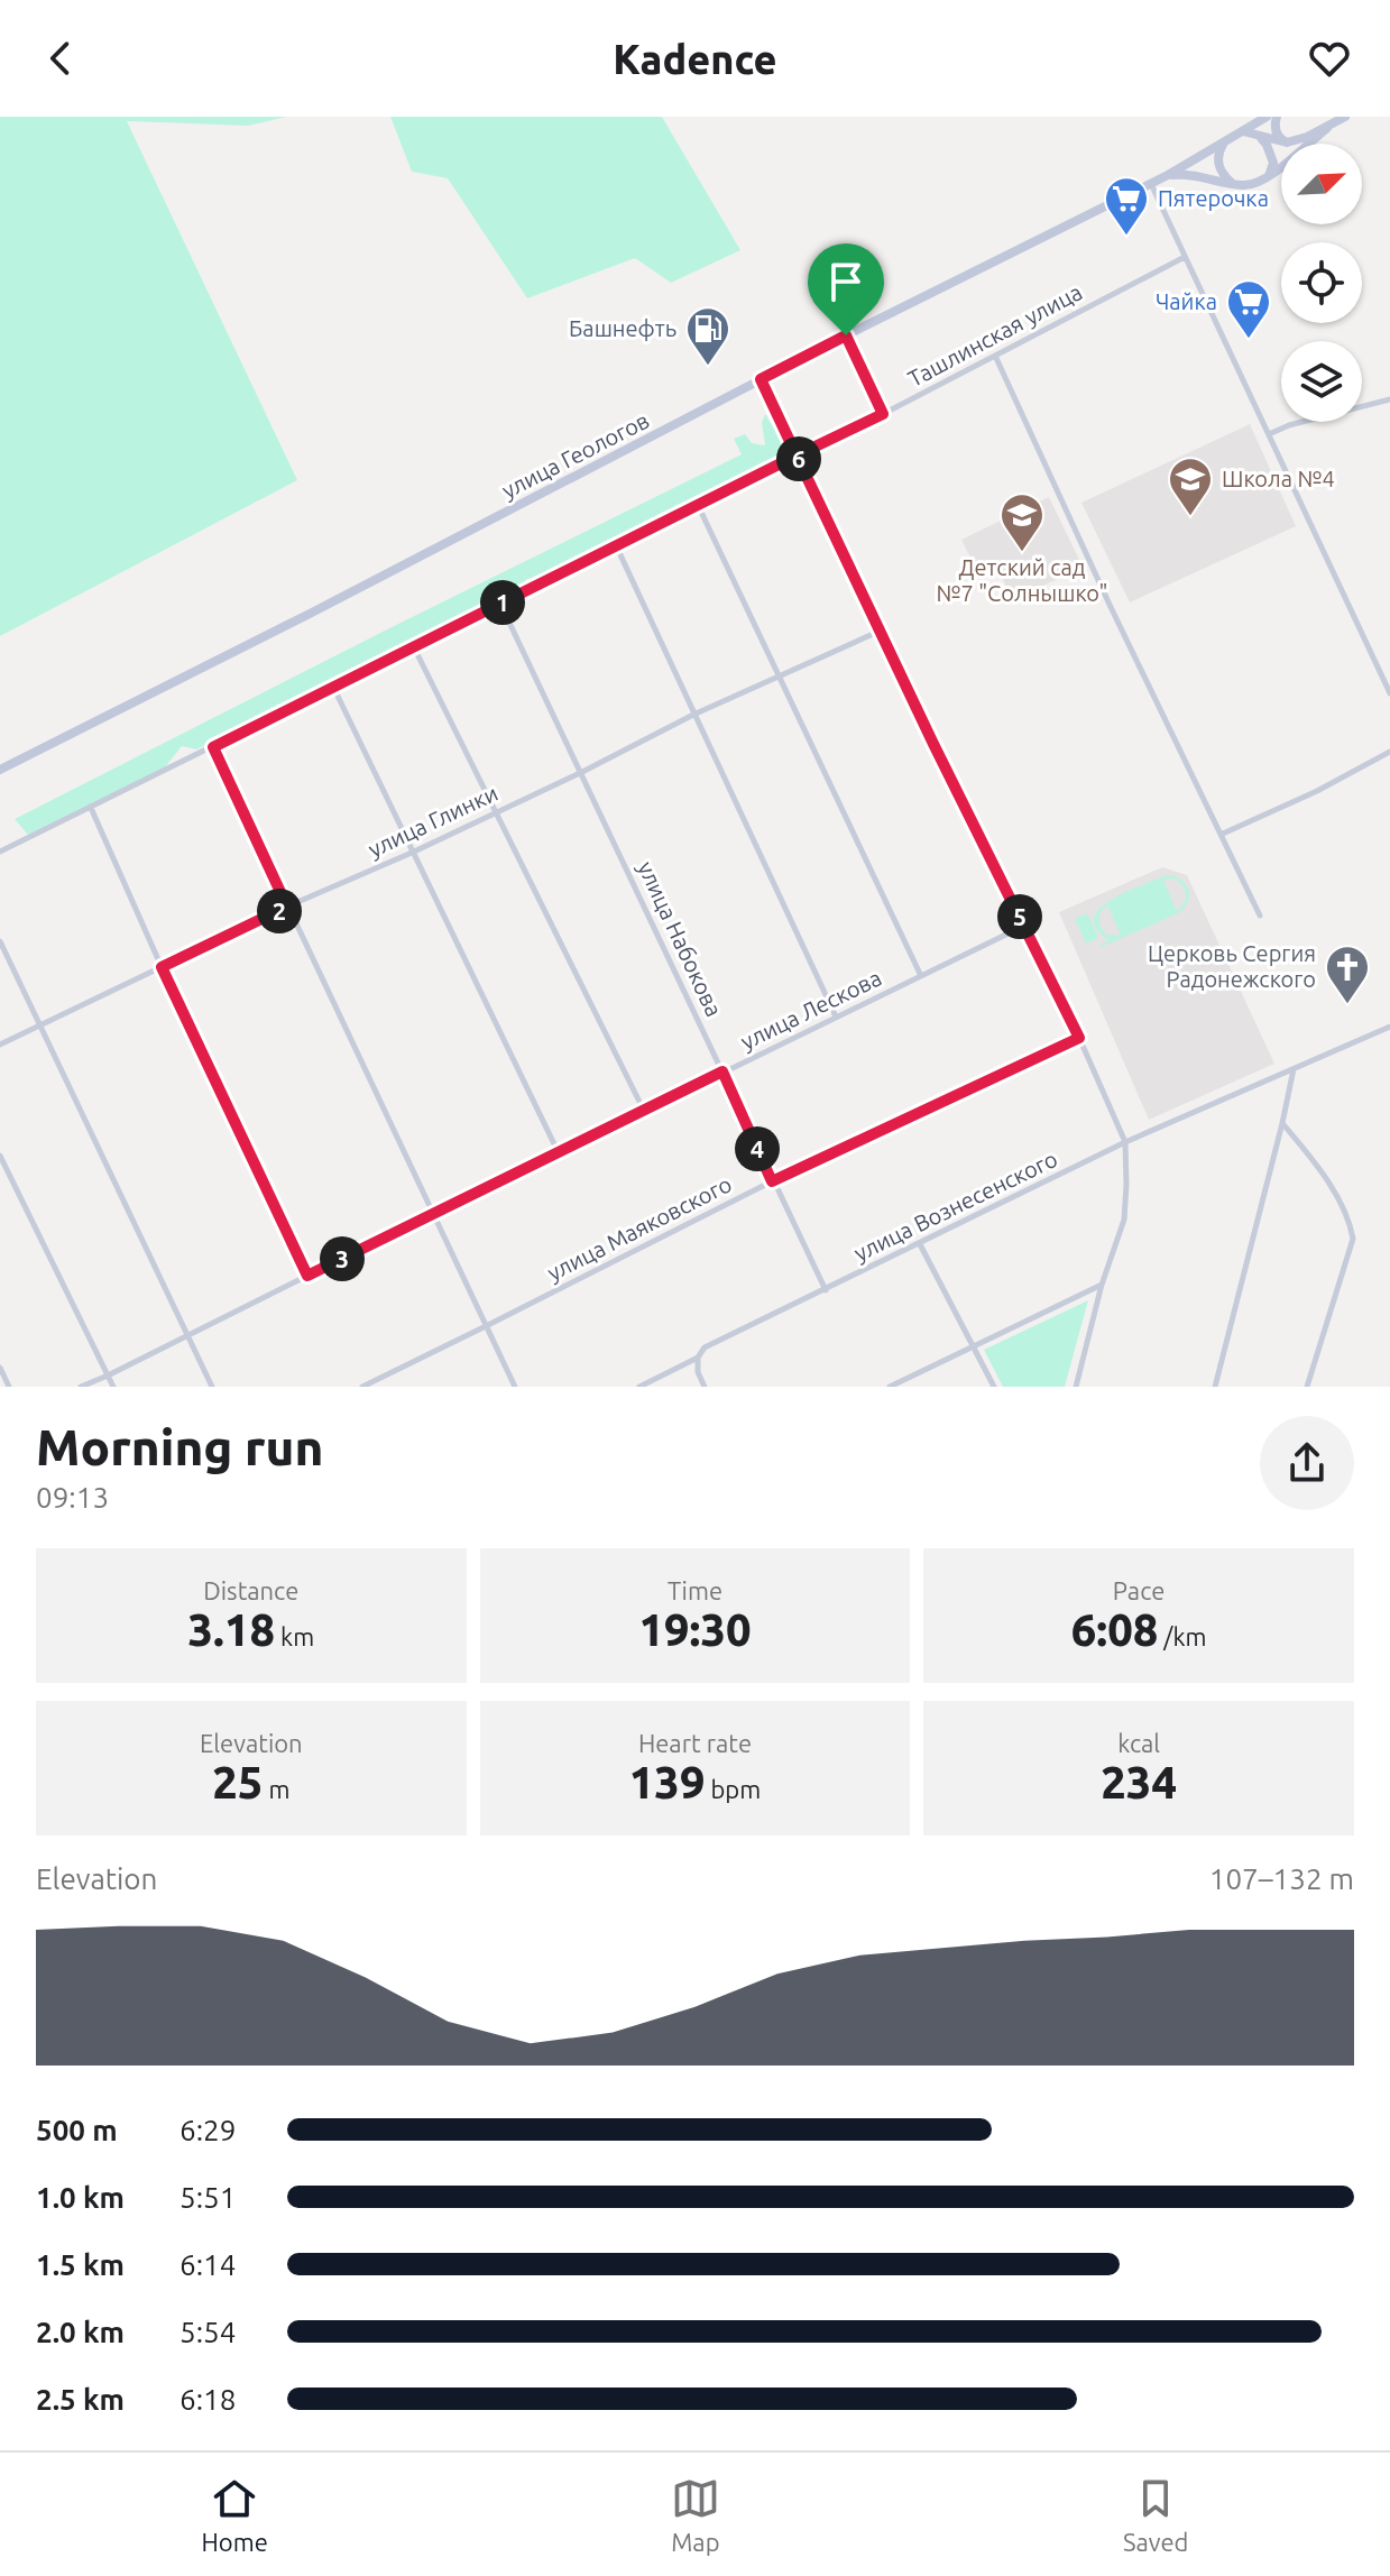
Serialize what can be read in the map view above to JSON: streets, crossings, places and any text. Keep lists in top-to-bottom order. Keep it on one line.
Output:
{"streets":{"main road":["улица Геологов"],"street":["Ташлинская улица","улица Глинки","улица Набокова","улица Лескова","улица Вознесенского","улица Маяковского"]},"crossings":[["Ташлинская улица","улица Набокова"],["улица Глинки","улица Набокова"],["улица Набокова","улица Лескова"],["улица Набокова","улица Вознесенского"],["улица Набокова","улица Маяковского"]],"places":{"supermarket":["Пятерочка","Чайка"],"fuel station":["Башнефть"],"school or university":["Школа №4","Детский сад №7 \"Солнышко\""],"church":["Церковь Сергия Радонежского"]},"north":"top right","page":{"header":"Kadence","pins":["6","1","2","5","4","3"],"heading":["Morning run","09:13"],"stats":[["Distance","3.18 km"],["Time","19:30"],["Pace","6:08 /km"],["Elevation","25 m"],["Heart rate","139 bpm"],["kcal","234"]],"chart":["Elevation","107–132 m"],"list":[{"name":"500 m","note":"6:29"},{"name":"1.0 km","note":"5:51"},{"name":"1.5 km","note":"6:14"},{"name":"2.0 km","note":"5:54"},{"name":"2.5 km","note":"6:18"}],"tabs":["Home","Map","Saved"]}}
